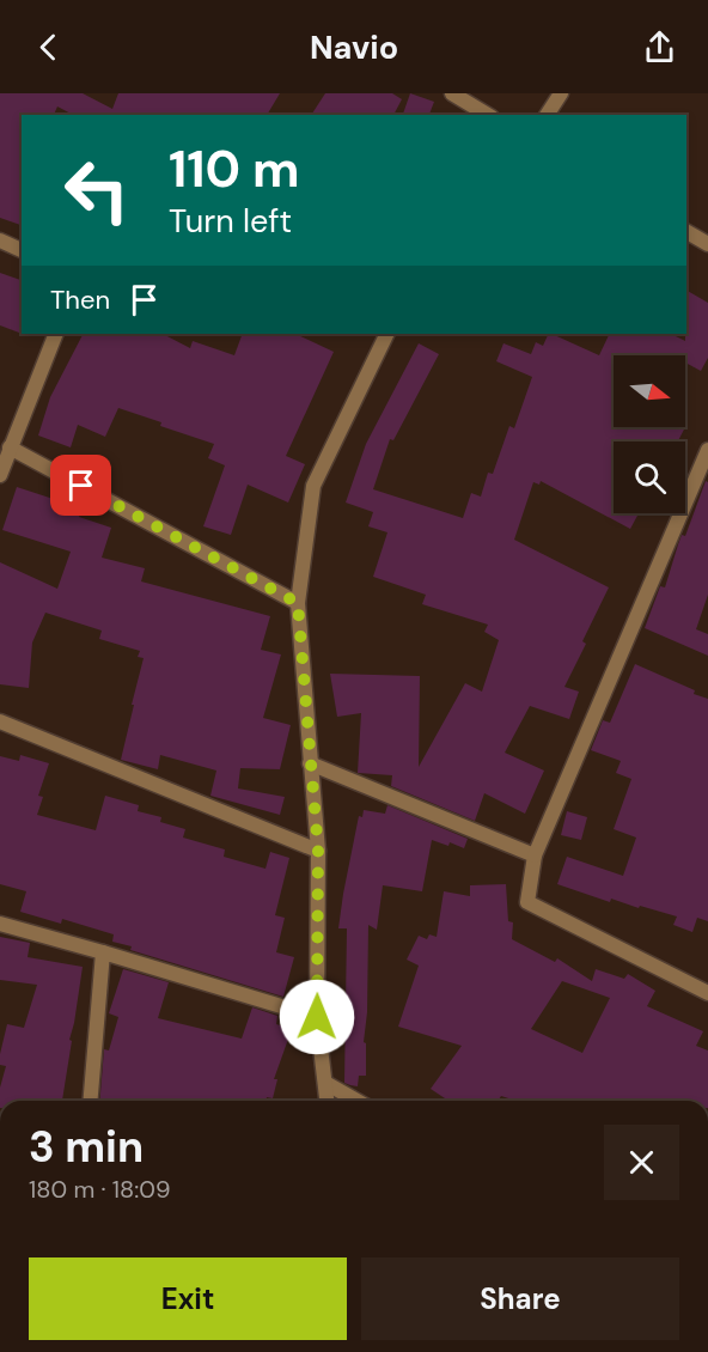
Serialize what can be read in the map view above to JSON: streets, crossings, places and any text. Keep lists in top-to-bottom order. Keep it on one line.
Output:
{"north":"right","page":{"header":"Navio","turn":["110 m","Turn left"],"then":"Then","heading":["3 min","180 m · 18:09"],"buttons":["Exit","Share"]}}
